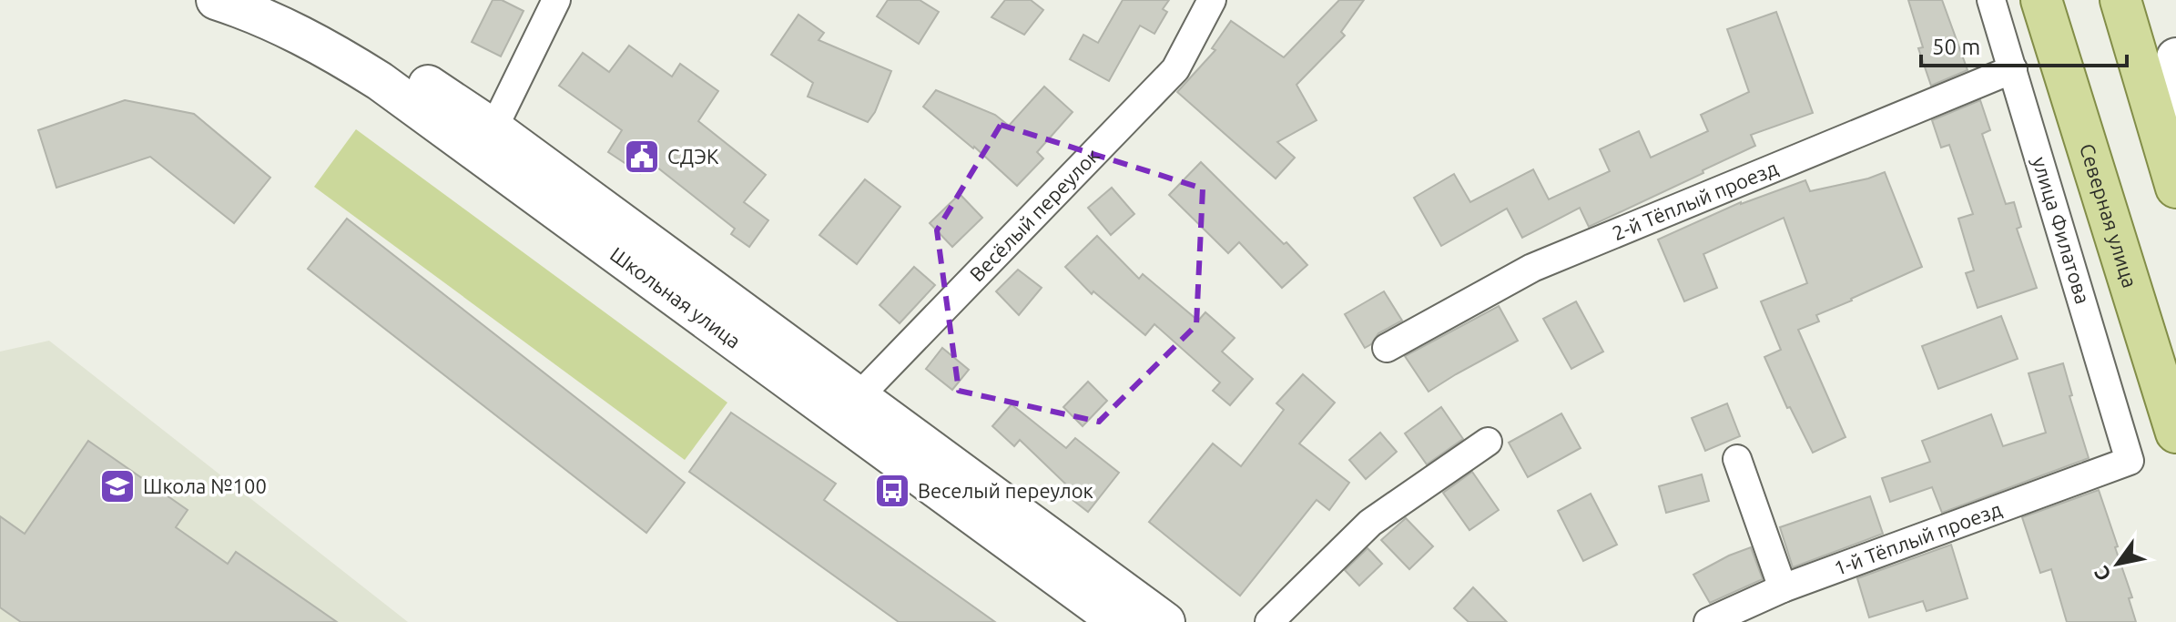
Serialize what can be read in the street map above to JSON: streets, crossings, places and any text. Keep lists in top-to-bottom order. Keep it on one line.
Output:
{"streets":{"main road":["Северная улица","Школьная улица"],"street":["2-й Тёплый проезд","Весёлый переулок","улица Филатова","1-й Тёплый проезд"]},"crossings":[["2-й Тёплый проезд","улица Филатова"],["Весёлый переулок","Школьная улица"],["улица Филатова","1-й Тёплый проезд"]],"places":{"public building":["СДЭК"],"school or university":["Школа №100"],"bus stop":["Веселый переулок"]},"scale_bar":"50 m","north":"bottom left"}
